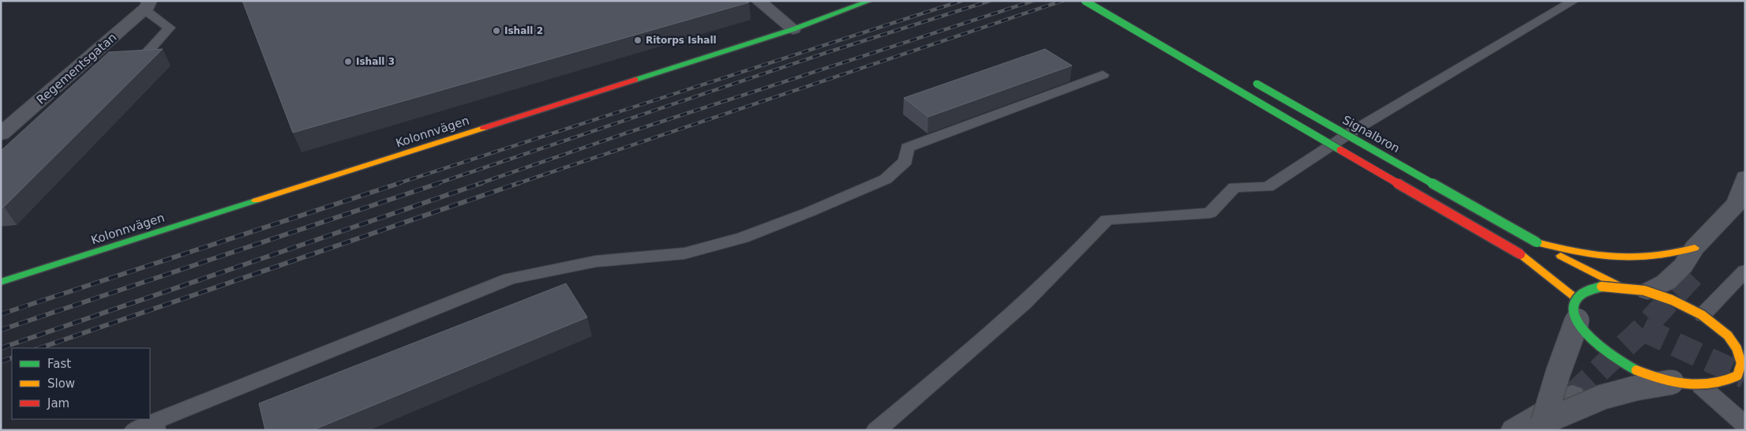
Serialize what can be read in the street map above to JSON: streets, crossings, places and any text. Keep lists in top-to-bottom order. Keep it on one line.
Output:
{"streets":{"street":["Regementsgatan","Kolonnvägen","Signalbron"]},"places":["Ishall 2","Ritorps Ishall","Ishall 3"],"legend":["Fast","Slow","Jam"]}
